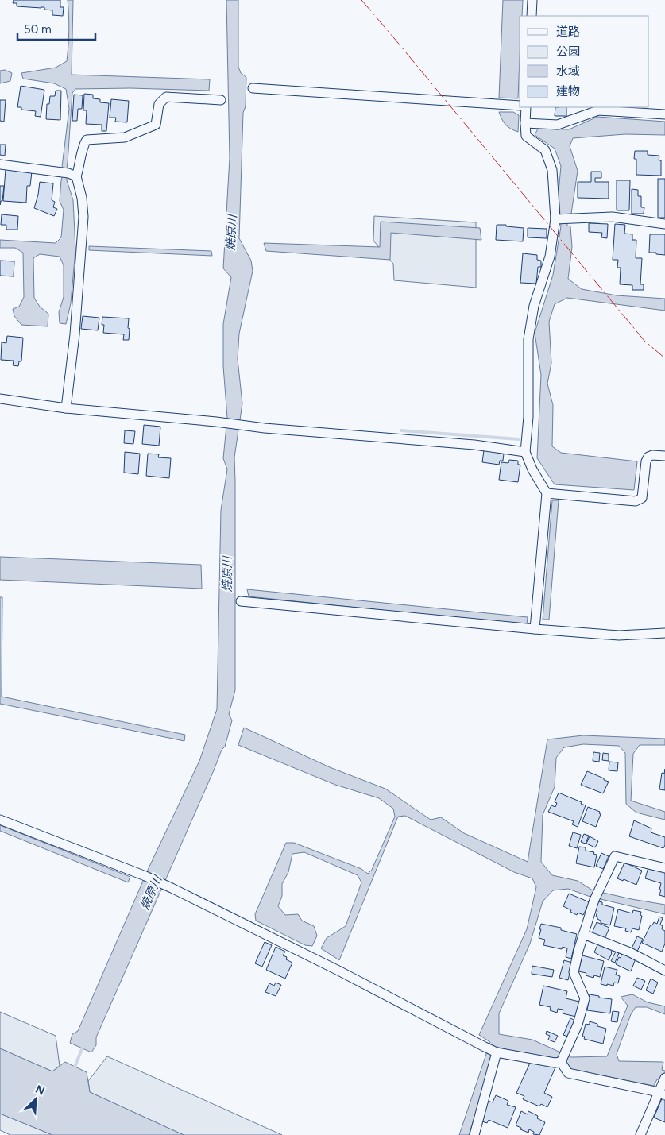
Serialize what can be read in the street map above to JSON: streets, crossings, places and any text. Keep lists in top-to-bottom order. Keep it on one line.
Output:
{"water":["焼原川"],"legend":["道路","公園","水域","建物"],"scale_bar":"50 m","north":"top right"}
